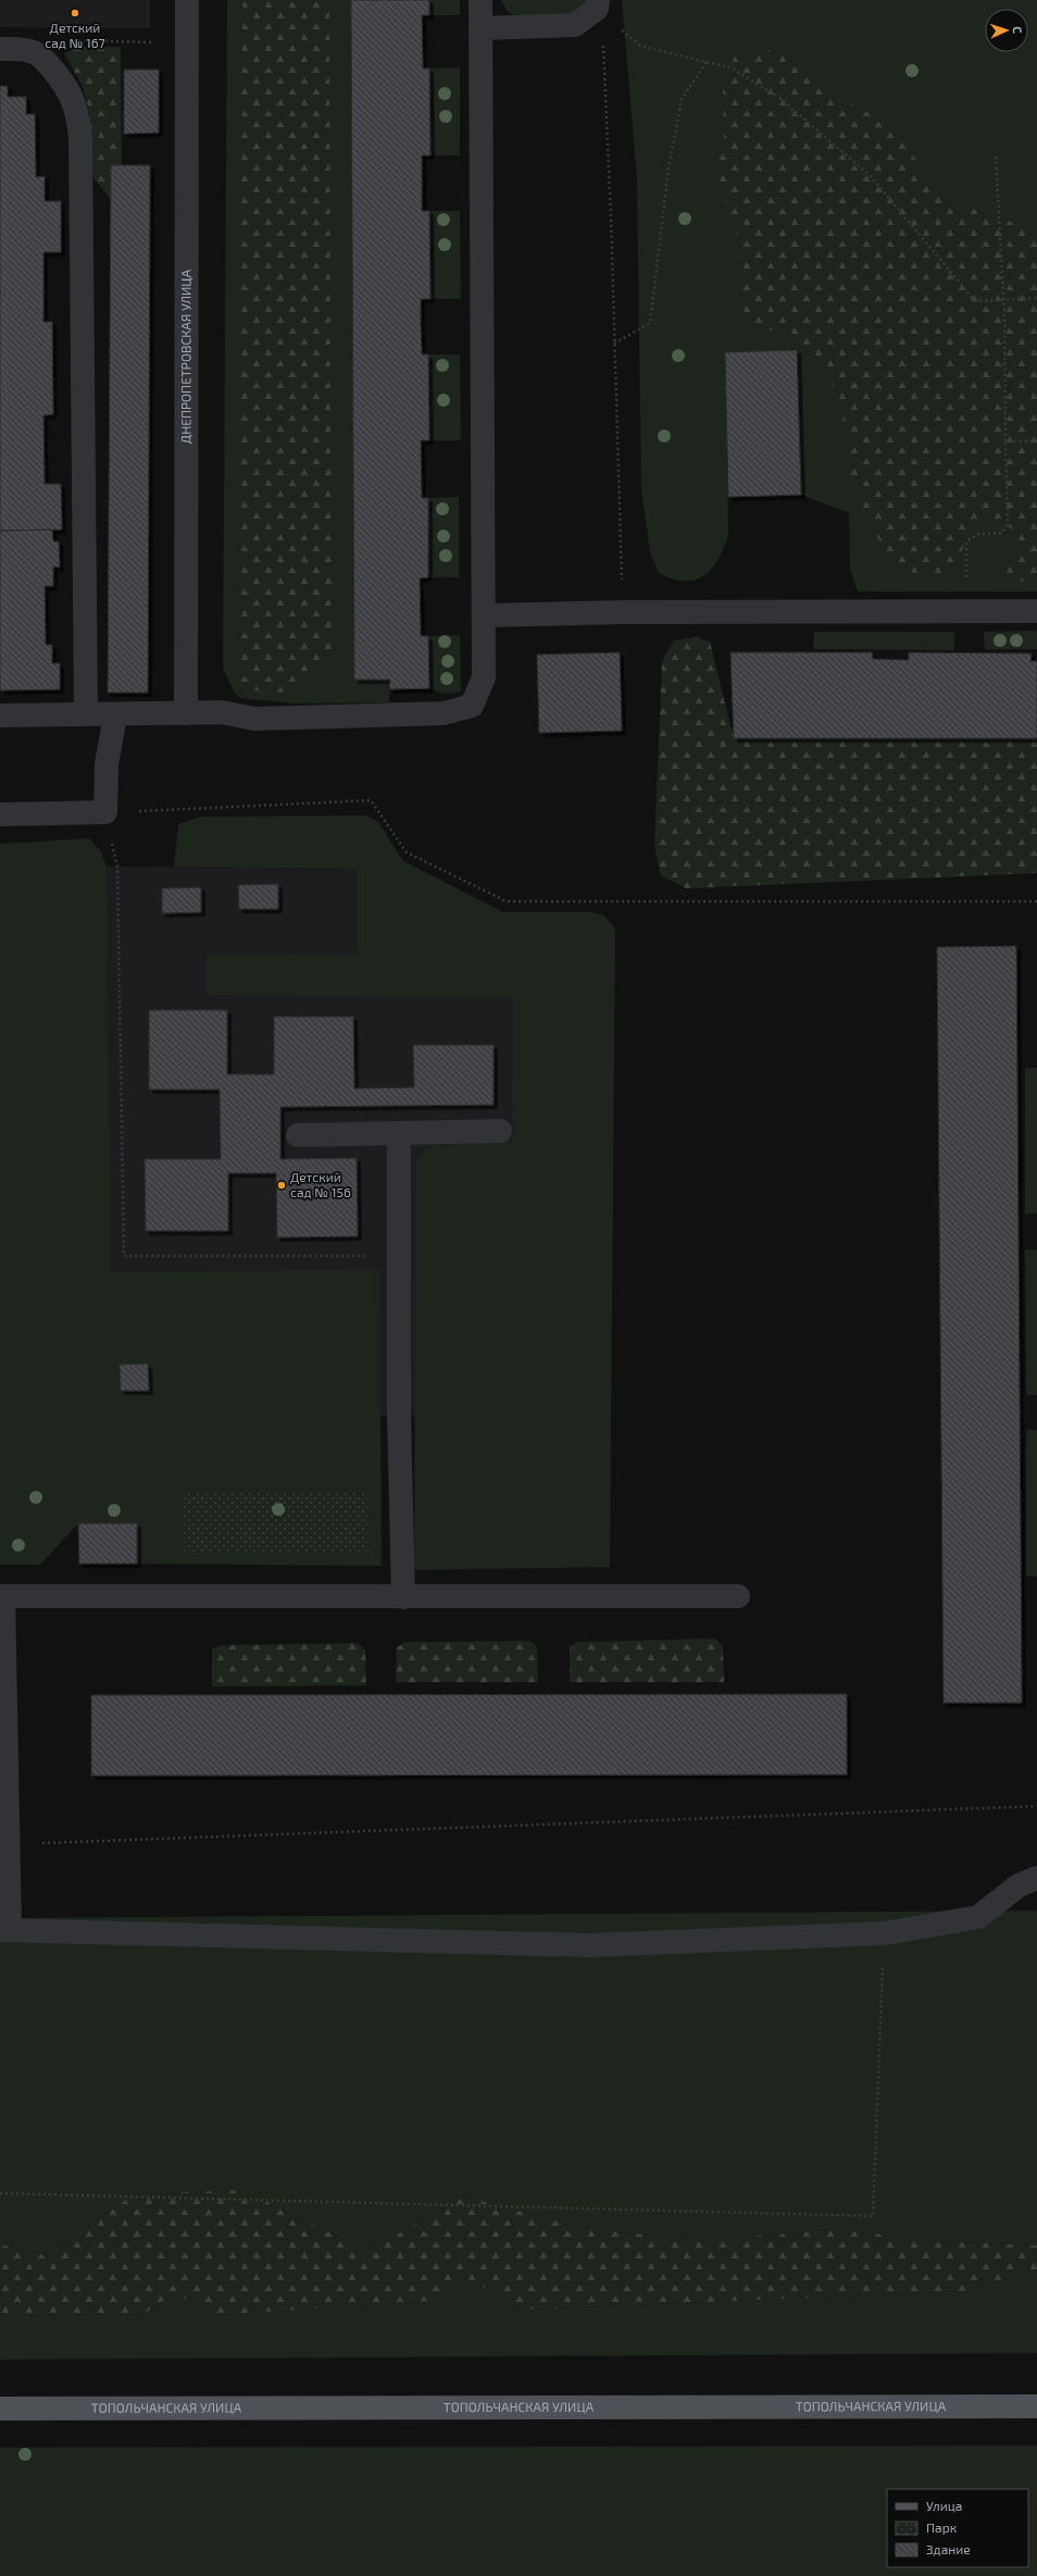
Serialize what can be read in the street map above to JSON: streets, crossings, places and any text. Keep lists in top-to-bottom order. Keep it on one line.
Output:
{"streets":{"main road":["ТОПОЛЬЧАНСКАЯ УЛИЦА"],"street":["ДНЕПРОПЕТРОВСКАЯ УЛИЦА"]},"places":["Детский сад № 167","Детский сад № 156"],"legend":["Улица","Парк","Здание"],"north":"right"}
